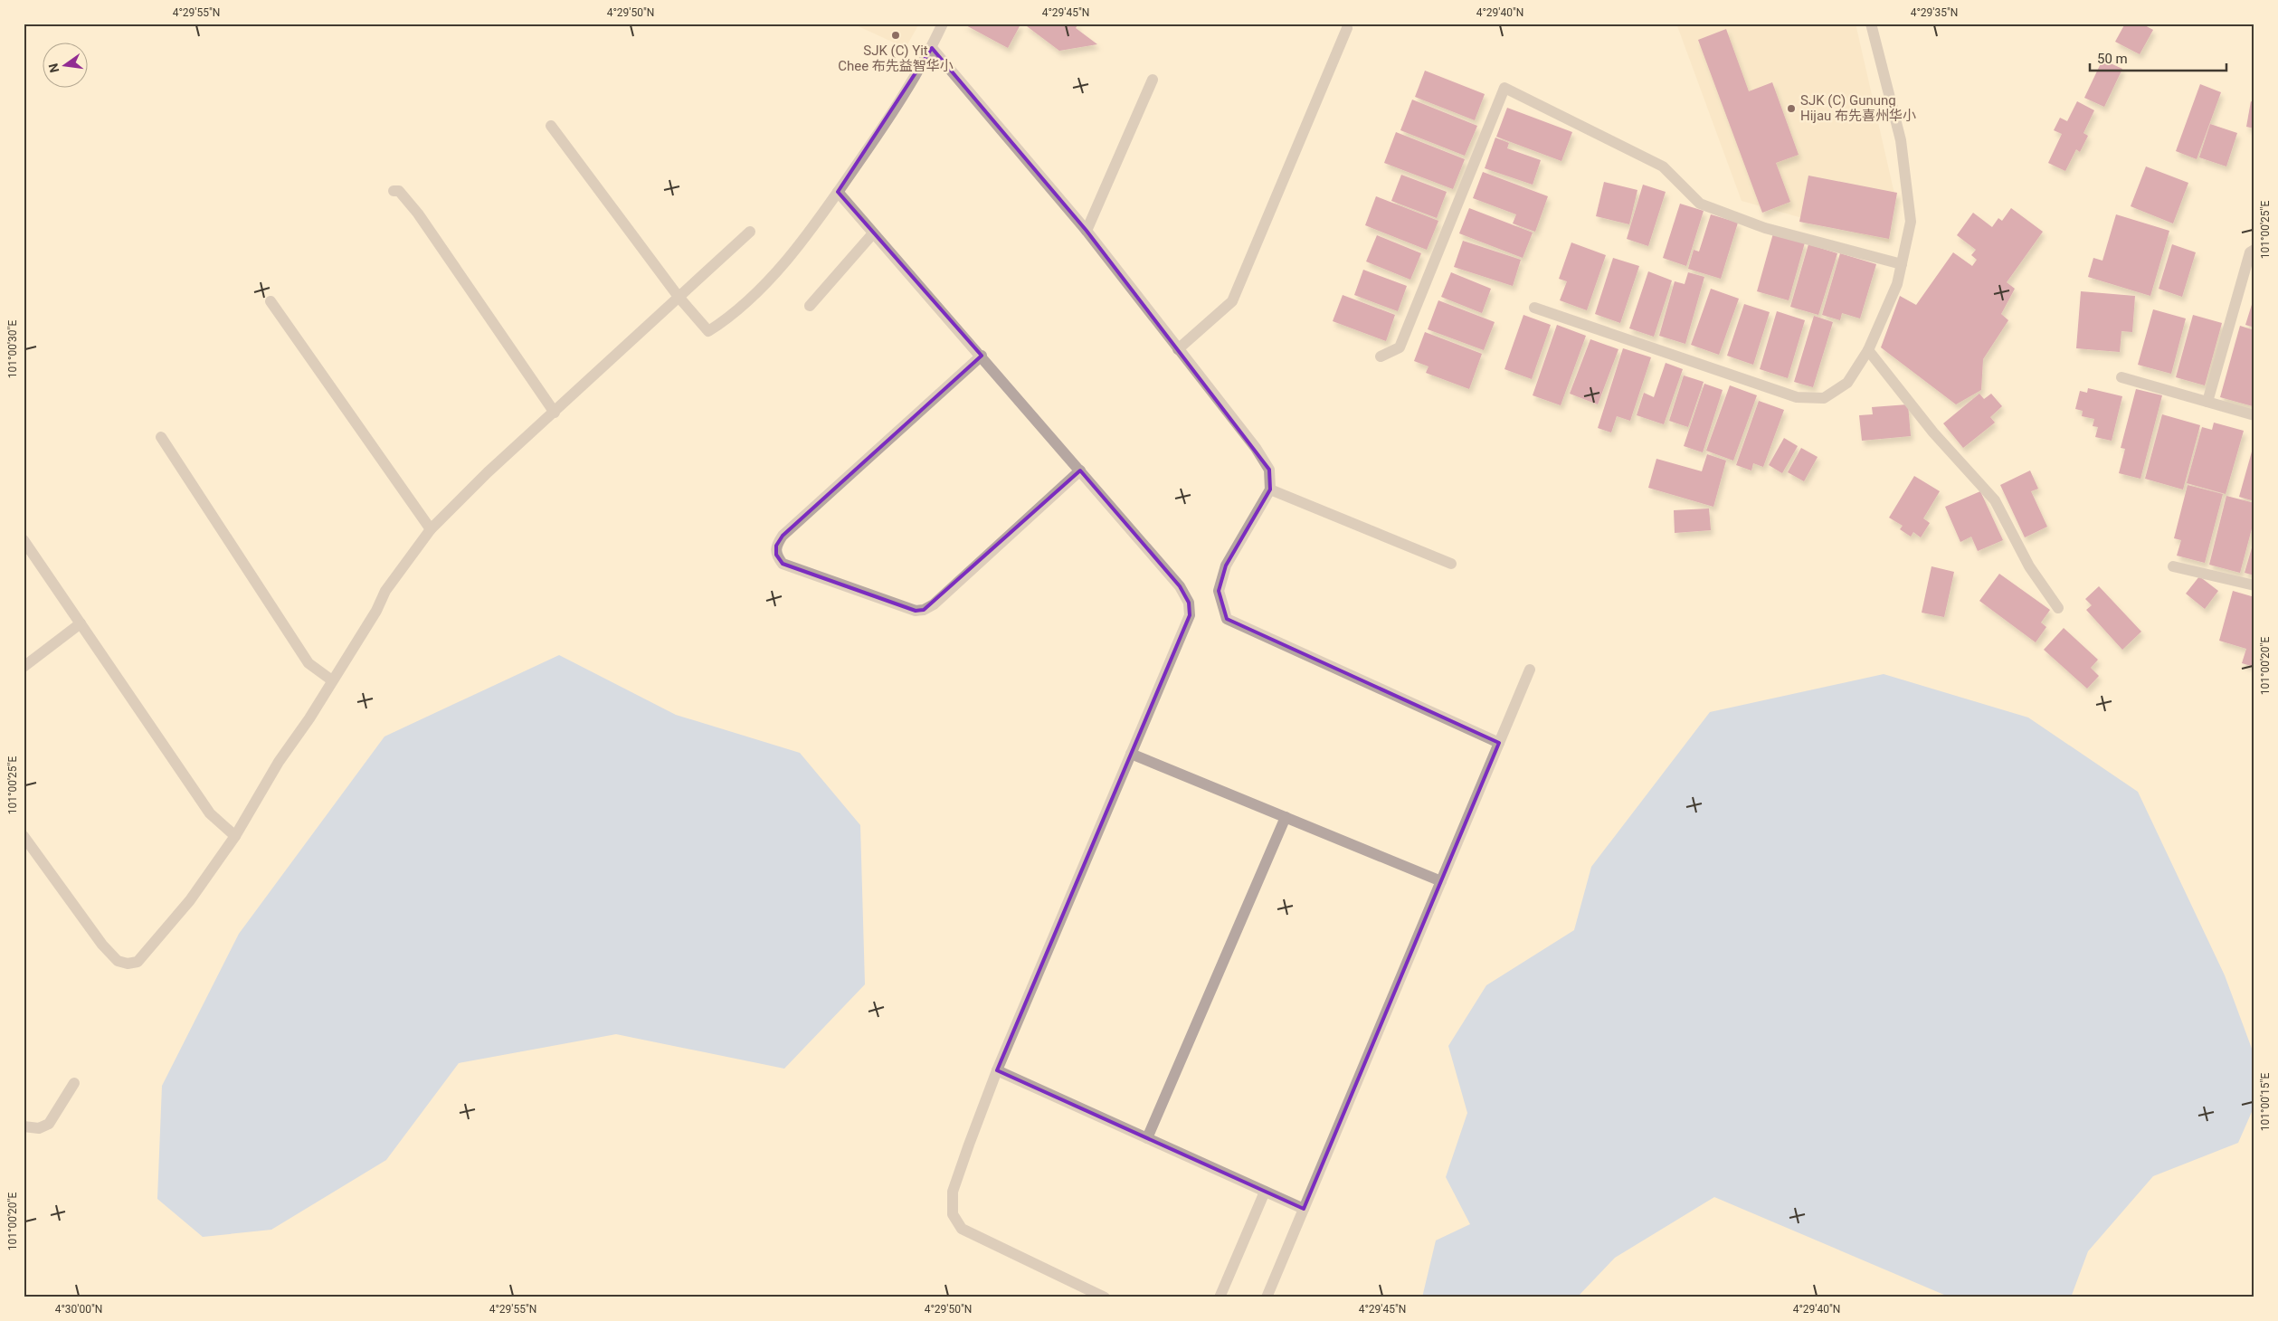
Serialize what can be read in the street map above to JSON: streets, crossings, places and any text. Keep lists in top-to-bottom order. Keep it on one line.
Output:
{"places":["SJK (C) Yit Chee 布先益智华小","SJK (C) Gunung Hijau 布先喜州华小"],"scale_bar":"50 m","north":"left","coordinates":["4°29'55\"N","4°29'50\"N","4°29'45\"N","4°29'40\"N","4°29'35\"N","101°00'25\"E","101°00'30\"E","101°00'20\"E","101°00'15\"E","4°30'00\"N"]}
